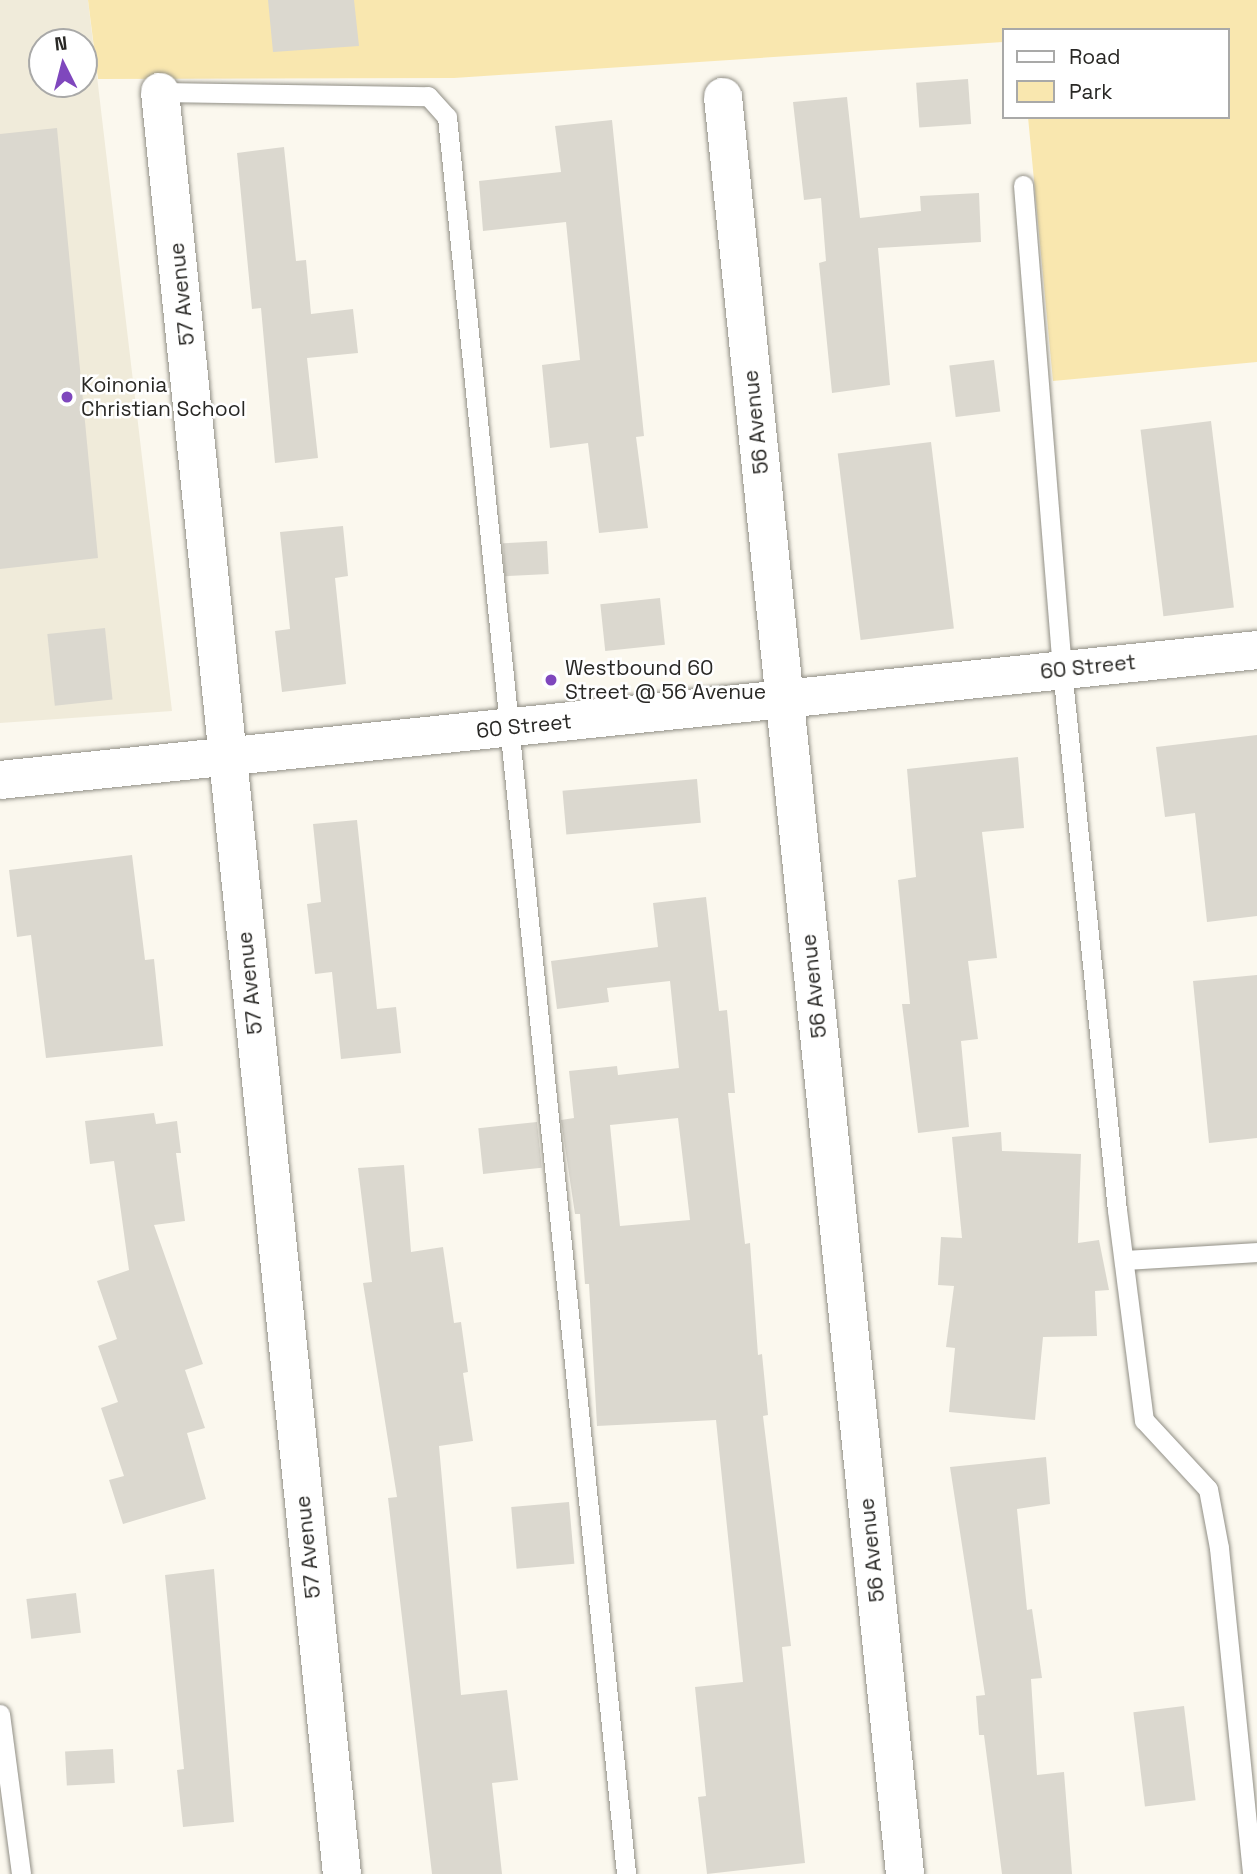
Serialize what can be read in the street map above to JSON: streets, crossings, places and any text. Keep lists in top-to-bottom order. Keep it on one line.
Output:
{"streets":{"street":["57 Avenue","56 Avenue","60 Street"]},"crossings":[["57 Avenue","60 Street"],["56 Avenue","60 Street"]],"places":["Koinonia Christian School","Westbound 60 Street @ 56 Avenue"],"legend":["Road","Park"],"north":"top"}
